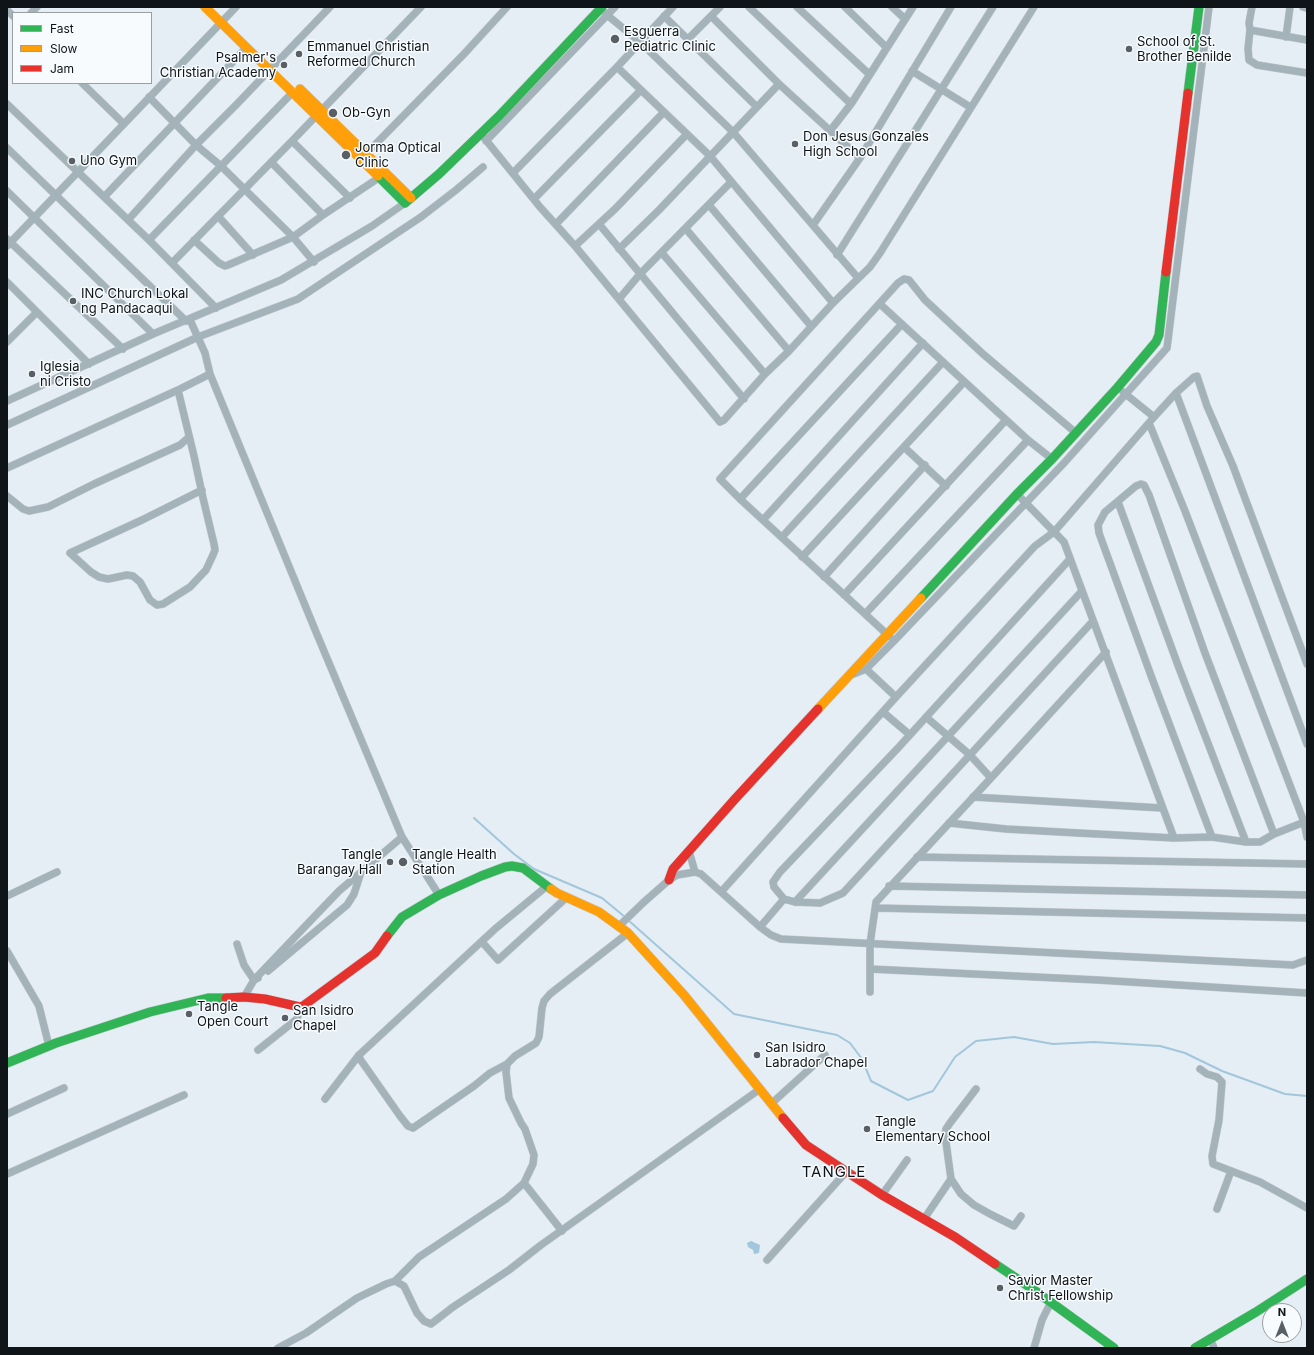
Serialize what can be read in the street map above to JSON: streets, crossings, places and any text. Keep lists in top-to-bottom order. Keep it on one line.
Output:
{"districts":["TANGLE"],"places":["Esguerra Pediatric Clinic","School of St. Brother Benilde","Emmanuel Christian Reformed Church","Psalmer's Christian Academy","Ob-Gyn","Don Jesus Gonzales High School","Jorma Optical Clinic","Uno Gym","INC Church Lokal ng Pandacaqui","Iglesia ni Cristo","Tangle Barangay Hall","Tangle Health Station","Tangle Open Court","San Isidro Chapel","San Isidro Labrador Chapel","Tangle Elementary School","Savior Master Christ Fellowship"],"legend":["Fast","Slow","Jam"],"north":"top"}
